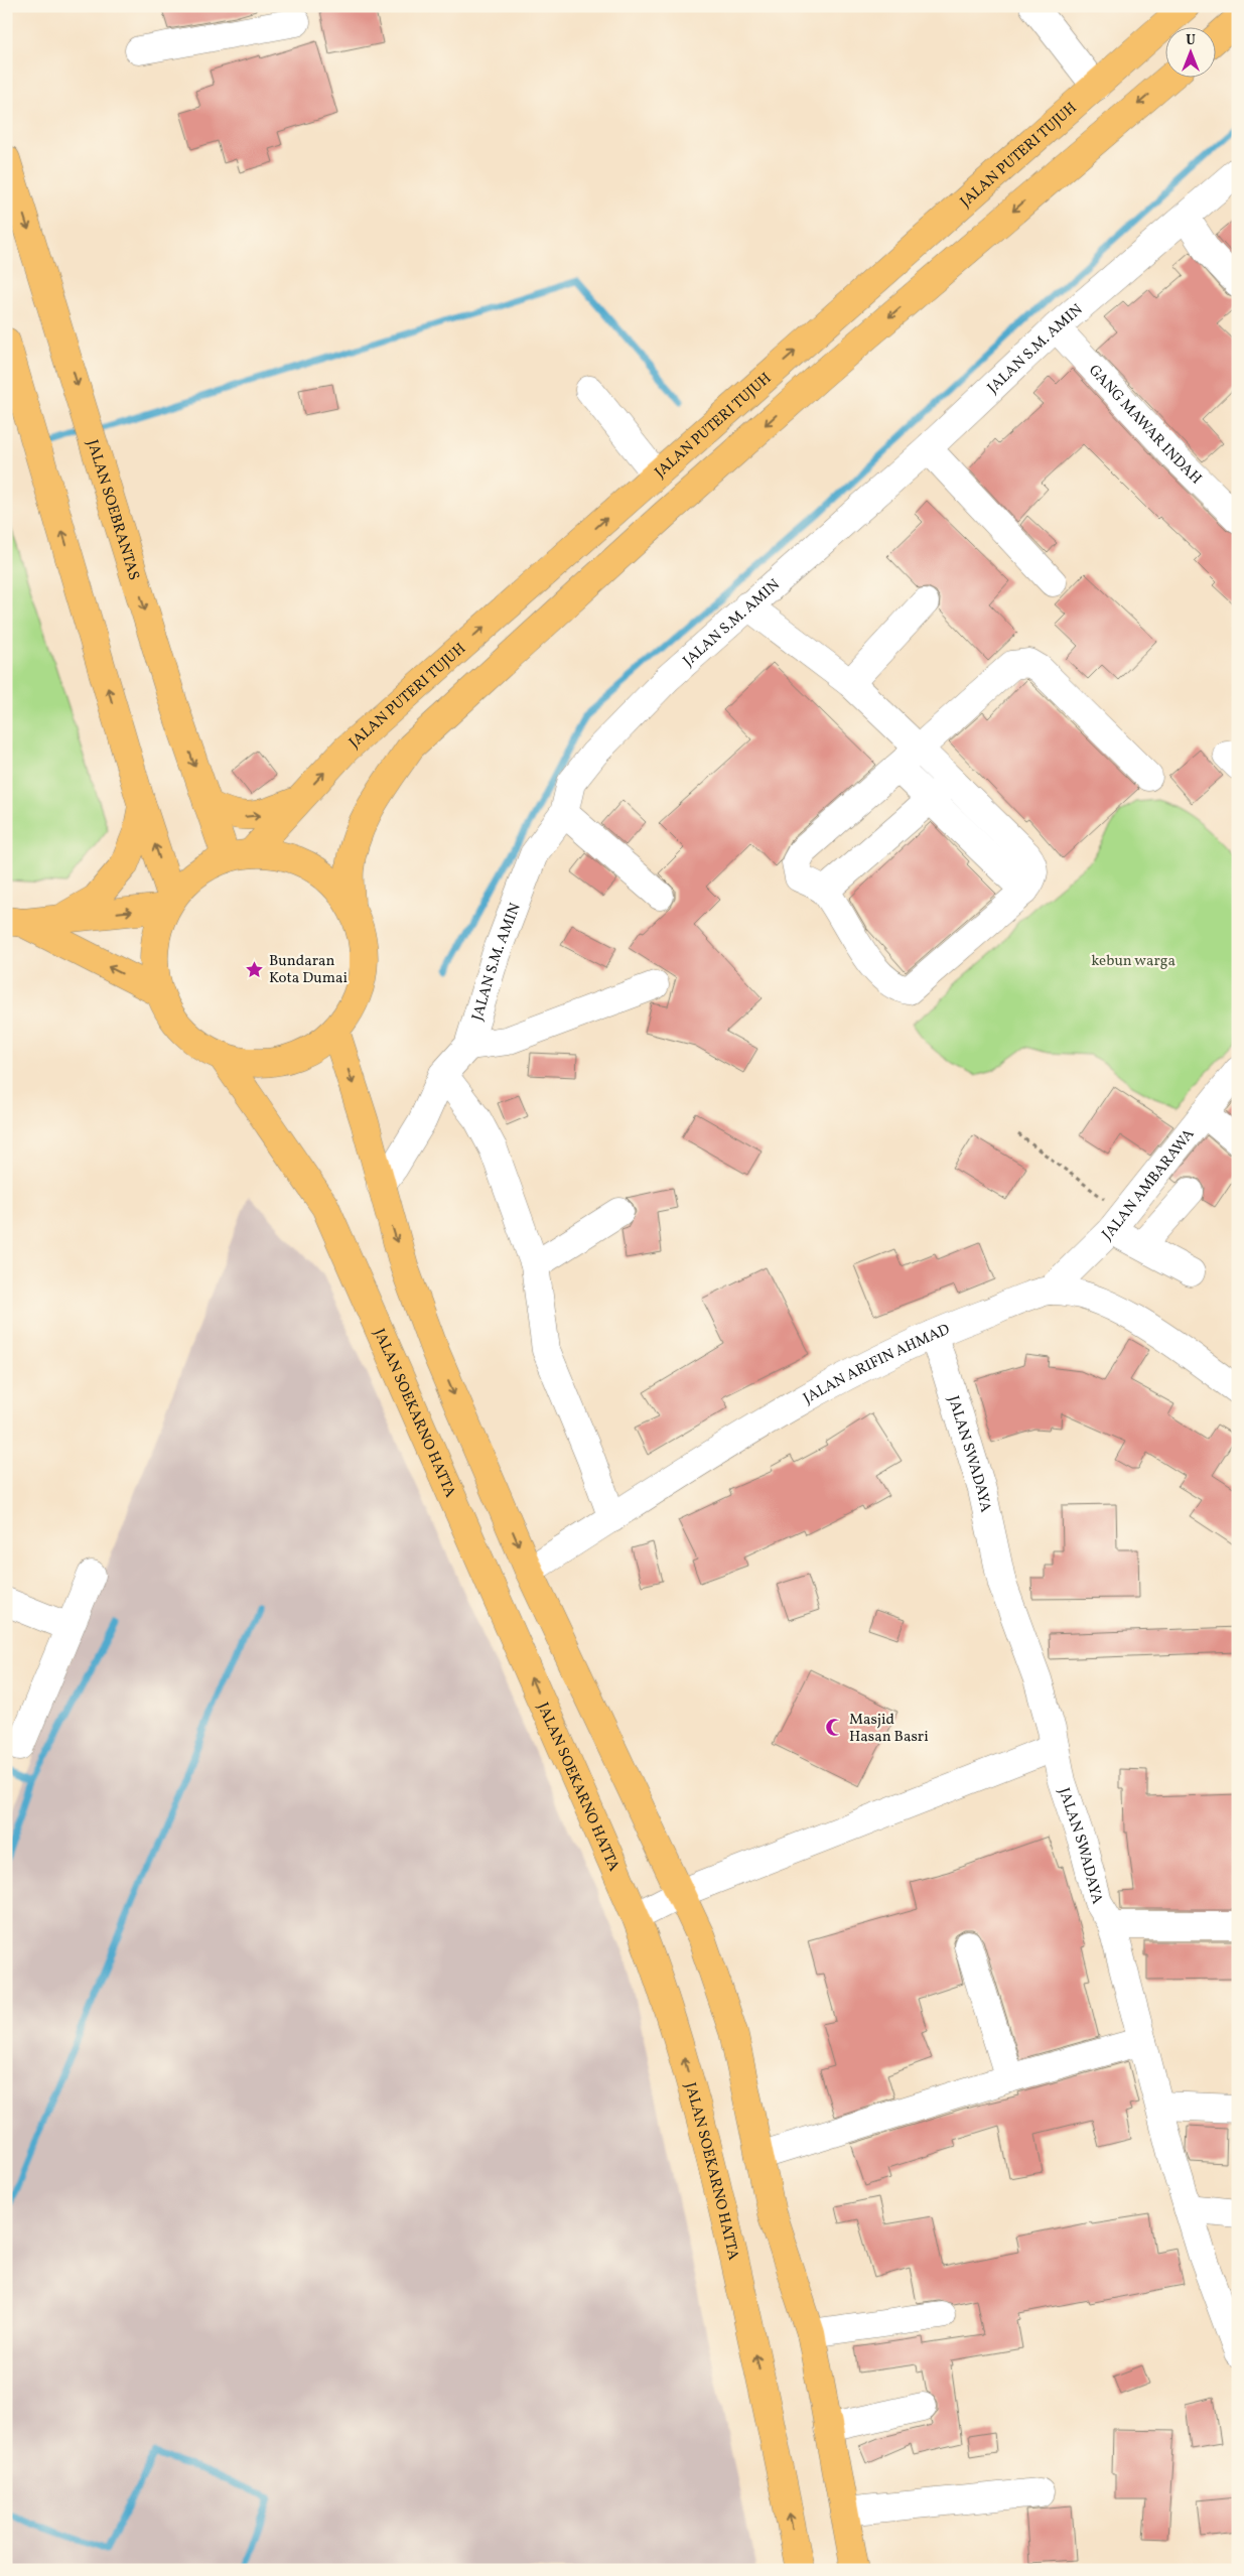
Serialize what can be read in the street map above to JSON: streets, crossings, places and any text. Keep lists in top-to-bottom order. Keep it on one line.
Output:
{"streets":{"main road":["JALAN PUTERI TUJUH","JALAN SOEBRANTAS","JALAN SOEKARNO HATTA"],"street":["JALAN S.M. AMIN","GANG MAWAR INDAH","JALAN AMBARAWA","JALAN ARIFIN AHMAD","JALAN SWADAYA"]},"crossings":[["JALAN PUTERI TUJUH","JALAN SOEBRANTAS"],["JALAN S.M. AMIN","GANG MAWAR INDAH"],["JALAN AMBARAWA","JALAN ARIFIN AHMAD"],["JALAN ARIFIN AHMAD","JALAN SWADAYA"]],"parks":["kebun warga"],"places":{"place":["Bundaran Kota Dumai"],"mosque":["Masjid Hasan Basri"]},"north":"top"}
